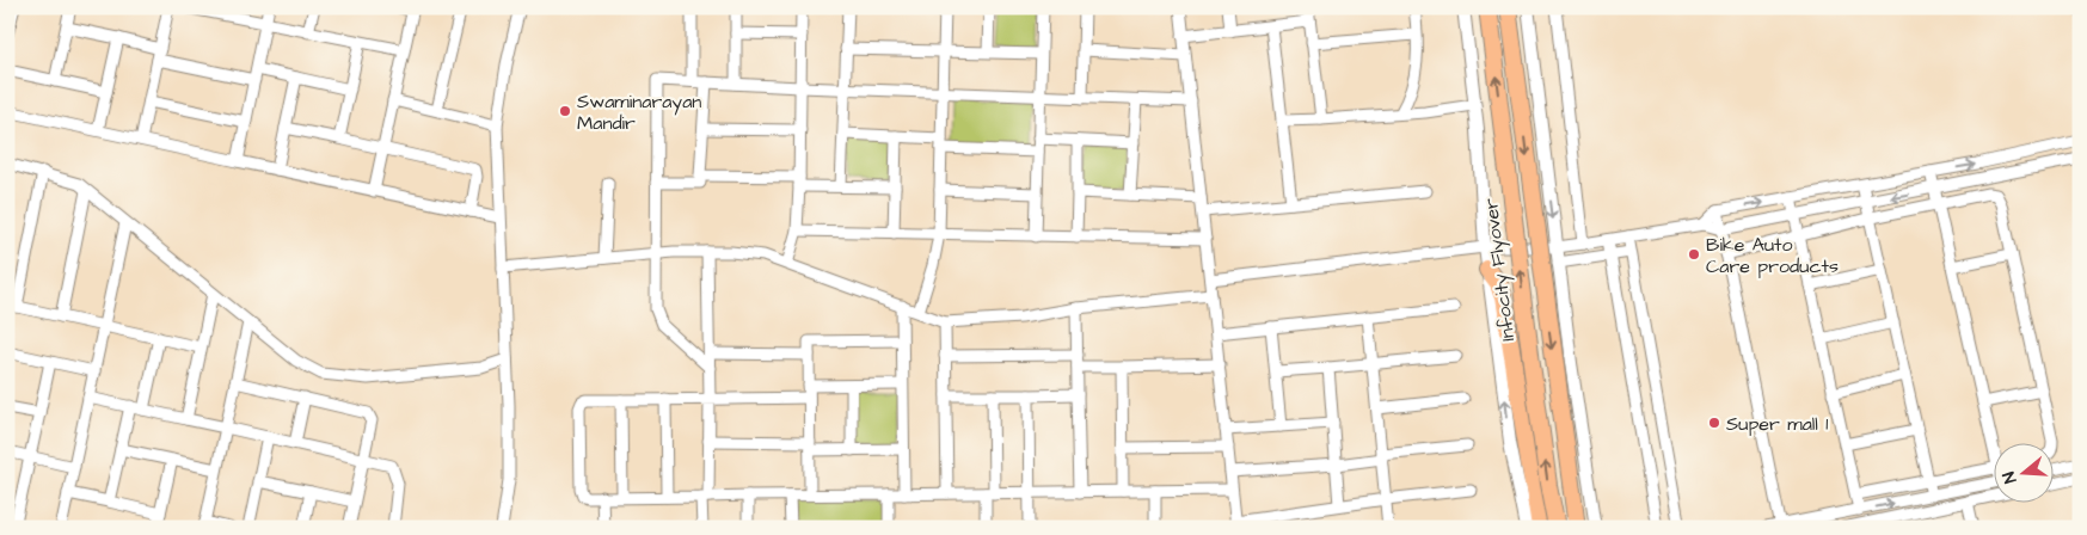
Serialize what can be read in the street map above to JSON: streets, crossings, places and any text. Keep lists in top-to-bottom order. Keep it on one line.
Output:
{"streets":{"highway":["Infocity Flyover"]},"places":["Swaminarayan Mandir","Bike Auto Care products","Super mall 1"],"north":"left"}
